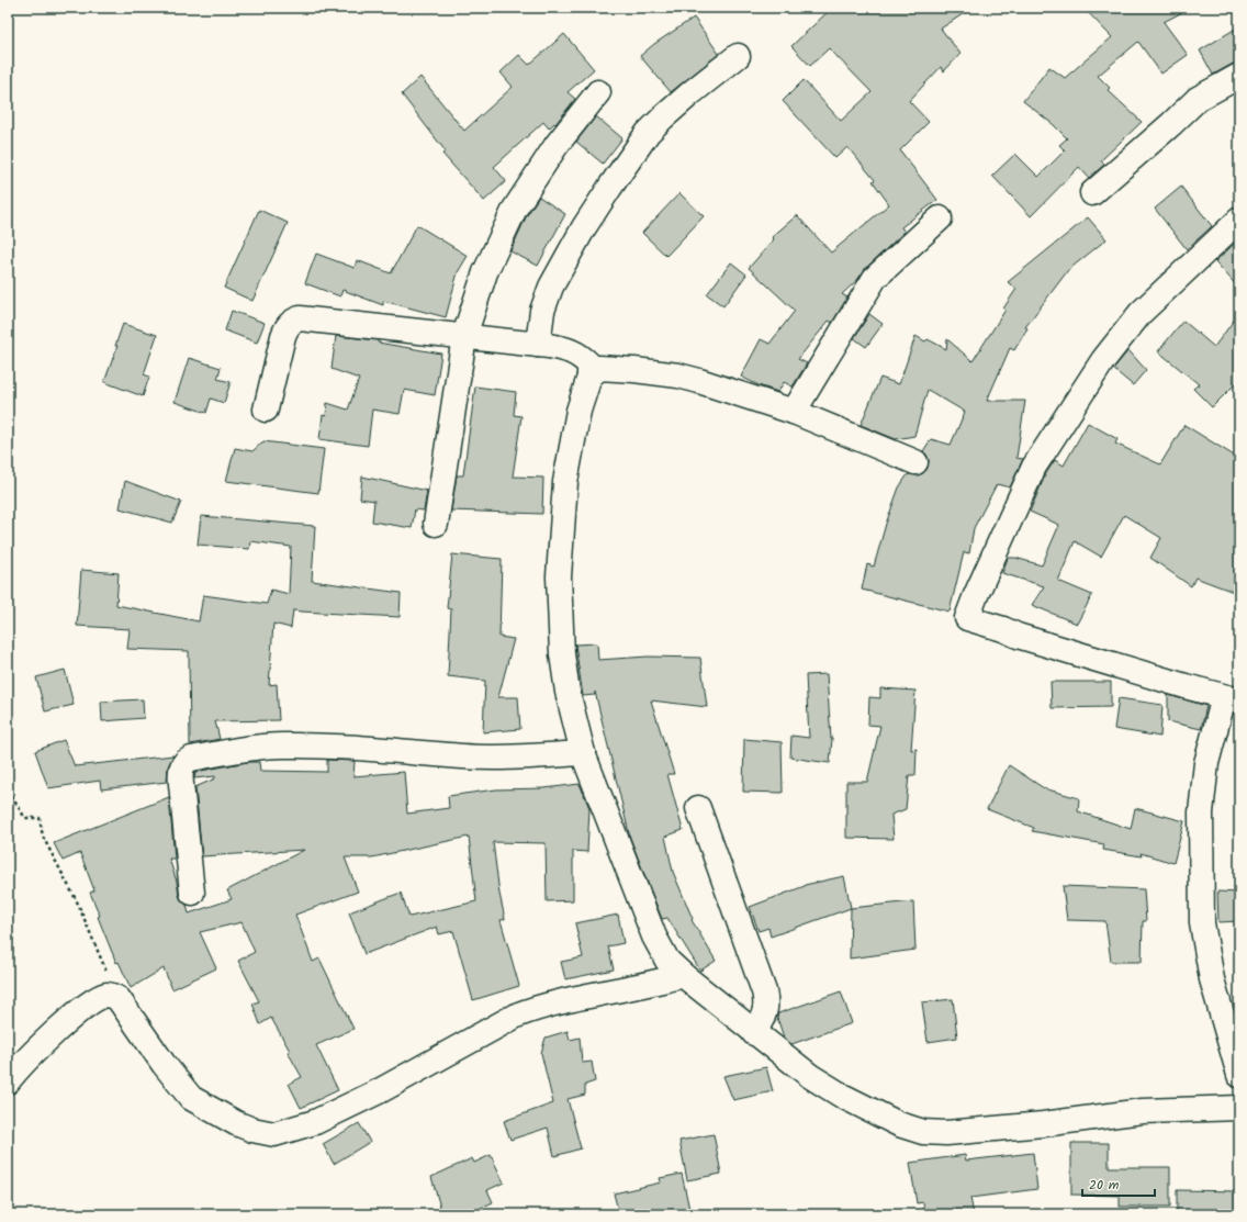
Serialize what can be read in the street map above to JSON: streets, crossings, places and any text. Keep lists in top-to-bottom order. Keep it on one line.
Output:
{"scale_bar":"20 m"}
